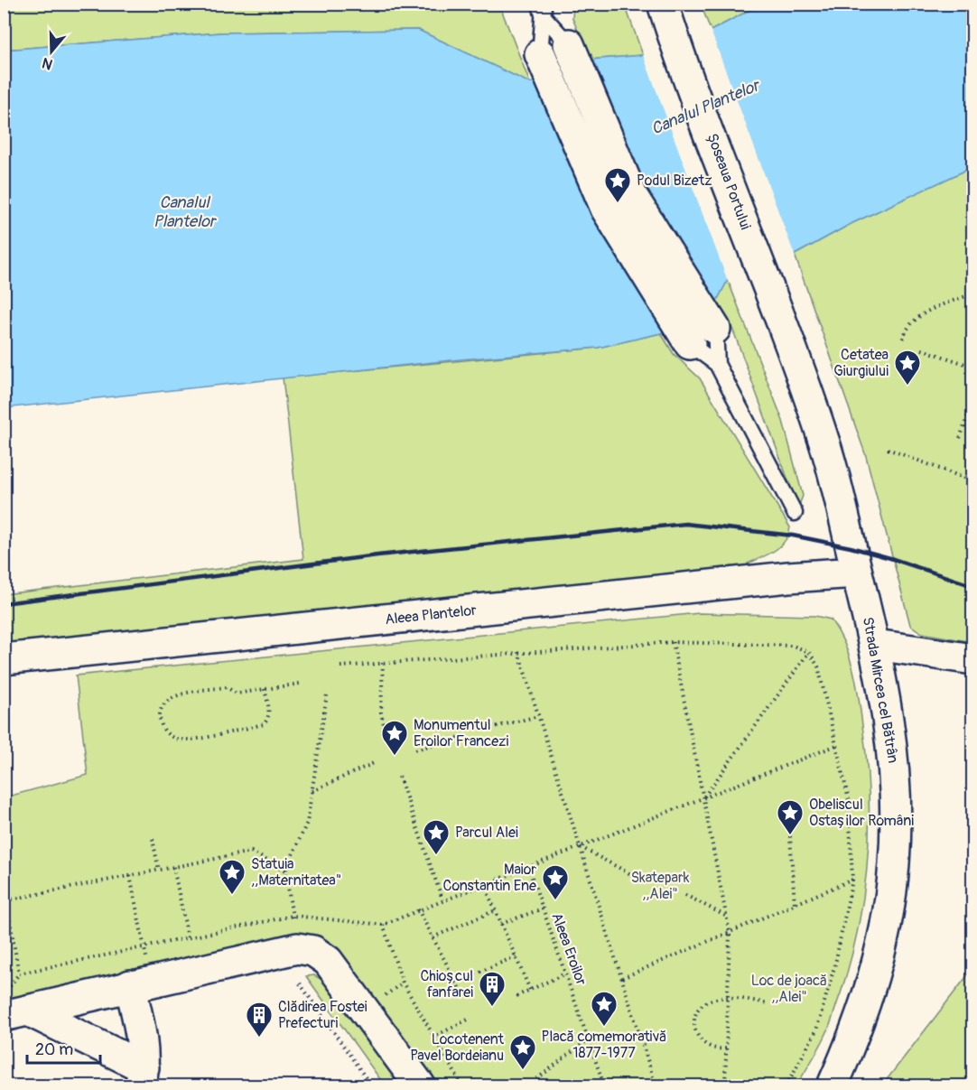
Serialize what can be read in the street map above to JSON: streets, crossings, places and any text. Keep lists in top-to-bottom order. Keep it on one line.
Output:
{"streets":{"main road":["Șoseaua Portului","Aleea Plantelor","Strada Mircea cel Bătrân"],"path":["Aleea Eroilor"]},"crossings":[["Șoseaua Portului","Strada Mircea cel Bătrân"],["Aleea Plantelor","Strada Mircea cel Bătrân"]],"water":["Canalul Plantelor"],"parks":["Skatepark ,,Alei\"","Loc de joacă ,,Alei\""],"places":{"place":["Podul Bizetz","Cetatea Giurgiului","Monumentul Eroilor Francezi","Obeliscul Ostașilor Români","Parcul Alei","Statuia ,,Maternitatea\"","Maior Constantin Ene","Placă comemorativă 1877-1977","Locotenent Pavel Bordeianu"],"building":["Chioșcul fanfarei","Clădirea Fostei Prefecturi"]},"scale_bar":"20 m","north":"bottom"}
